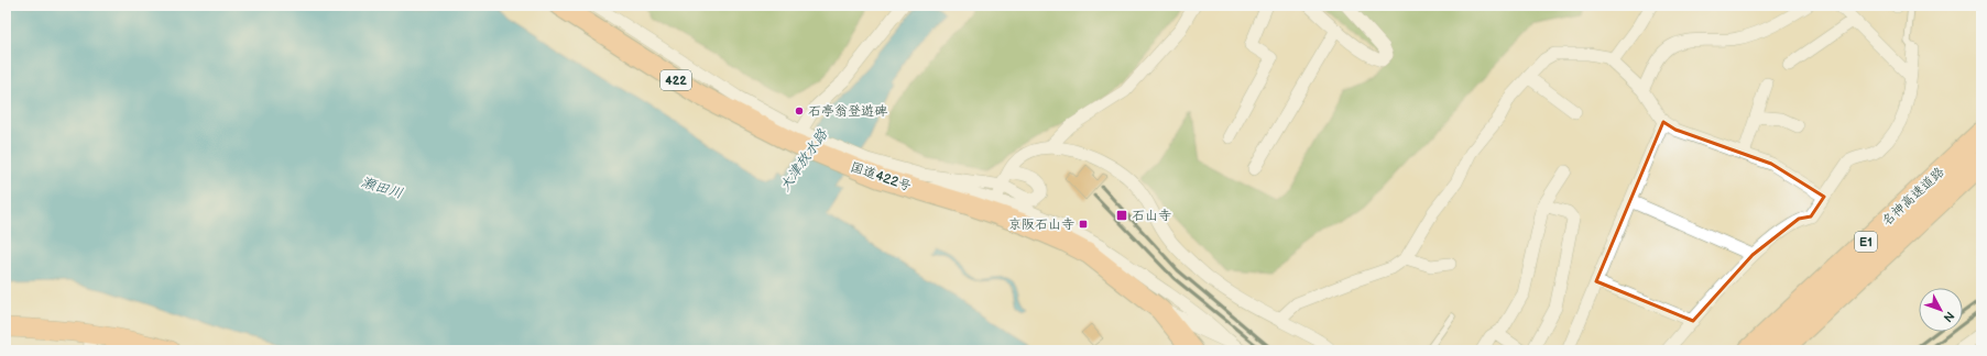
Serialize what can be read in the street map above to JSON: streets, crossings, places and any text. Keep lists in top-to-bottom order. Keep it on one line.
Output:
{"streets":{"highway":["422","国道422号","名神高速道路","E1"]},"water":["大津放水路","瀬田川"],"places":{"other":["石亭翁登遊碑"],"transit":["石山寺","京阪石山寺"]},"north":"bottom right"}
